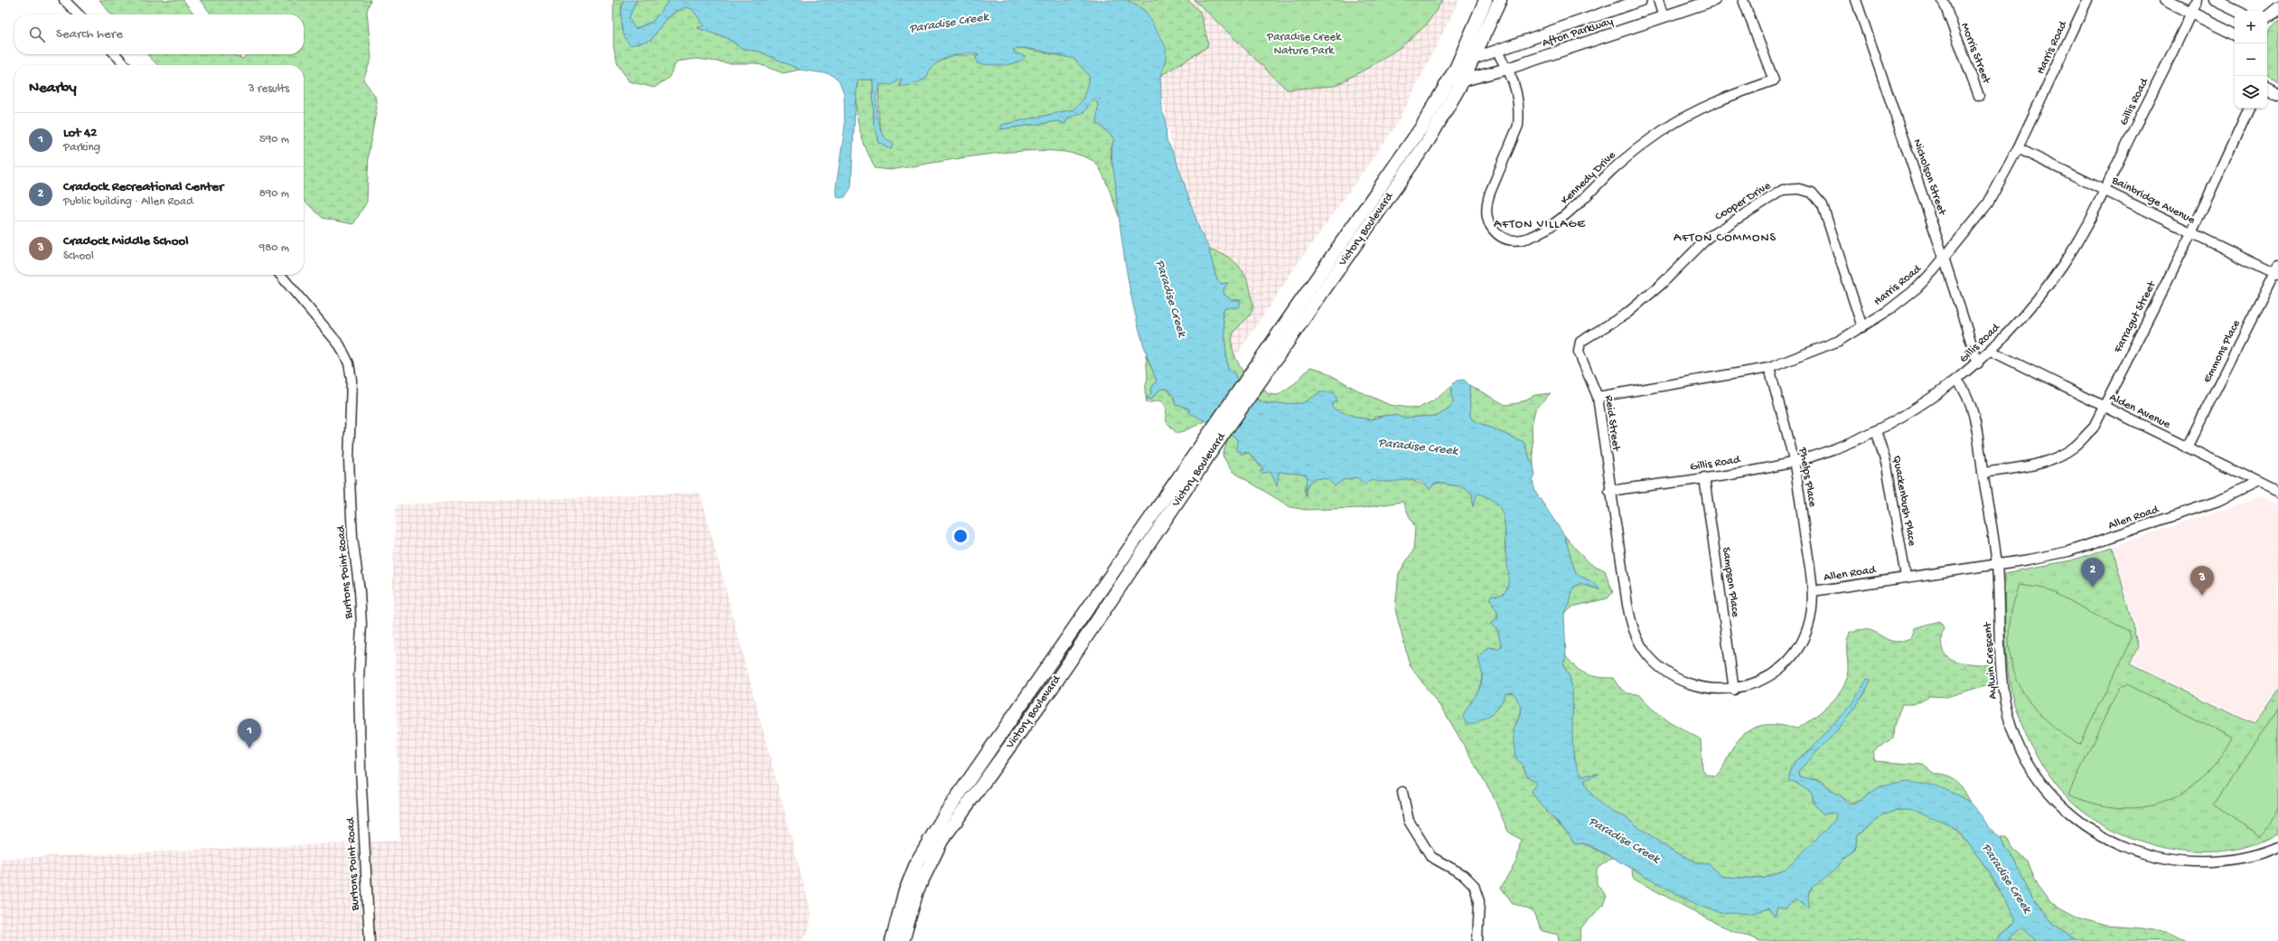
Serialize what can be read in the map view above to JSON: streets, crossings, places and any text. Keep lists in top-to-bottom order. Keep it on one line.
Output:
{"streets":{"main road":["Victory Boulevard"],"street":["Afton Parkway","Harris Road","Morris Street","Gillis Road","Nicholson Street","Kennedy Drive","Bainbridge Avenue","Cooper Drive","Farragut Street","Emmons Place","Alden Avenue","Reid Street","Phelps Place","Quackenbush Place","Allen Road","Burtons Point Road","Sampson Place","Aylwin Crescent"]},"crossings":[["Afton Parkway","Kennedy Drive"],["Afton Parkway","Victory Boulevard"],["Harris Road","Nicholson Street"],["Harris Road","Bainbridge Avenue"],["Harris Road","Cooper Drive"],["Harris Road","Reid Street"],["Harris Road","Phelps Place"],["Gillis Road","Nicholson Street"],["Gillis Road","Bainbridge Avenue"],["Gillis Road","Alden Avenue"],["Gillis Road","Reid Street"],["Gillis Road","Phelps Place"],["Gillis Road","Quackenbush Place"],["Gillis Road","Allen Road"],["Gillis Road","Sampson Place"],["Gillis Road","Aylwin Crescent"],["Bainbridge Avenue","Farragut Street"],["Bainbridge Avenue","Emmons Place"],["Cooper Drive","Reid Street"],["Farragut Street","Alden Avenue"],["Farragut Street","Aylwin Crescent"],["Emmons Place","Alden Avenue"],["Alden Avenue","Allen Road"],["Reid Street","Allen Road"],["Phelps Place","Allen Road"],["Quackenbush Place","Allen Road"],["Allen Road","Sampson Place"],["Allen Road","Aylwin Crescent"]],"districts":["AFTON VILLAGE","AFTON COMMONS"],"water":["Paradise Creek"],"parks":["Paradise Creek Nature Park"],"page":{"map_buttons":["+","−"],"search":"Search here","heading":["Nearby","3 results"],"list":[{"mark":"1","name":"Lot 42","note":"Parking","value":"590 m"},{"mark":"2","name":"Cradock Recreational Center","note":"Public building · Allen Road","value":"890 m"},{"mark":"3","name":"Cradock Middle School","note":"School","value":"980 m"}],"pins":["2","3","1"]}}
